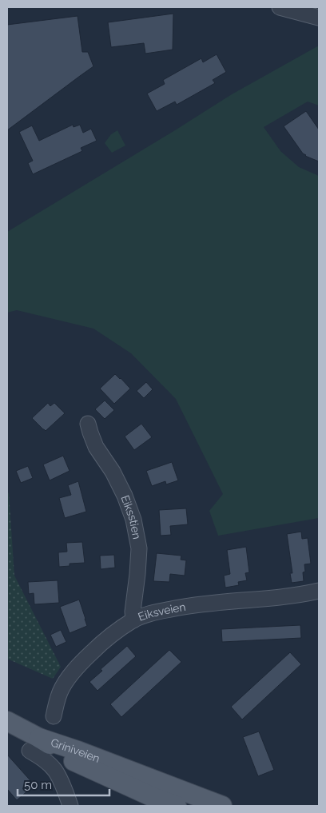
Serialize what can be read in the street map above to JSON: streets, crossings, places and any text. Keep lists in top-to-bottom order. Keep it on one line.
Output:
{"streets":{"main road":["Griniveien"],"street":["Eiksstien","Eiksveien"]},"crossings":[["Eiksstien","Eiksveien"]],"scale_bar":"50 m"}
